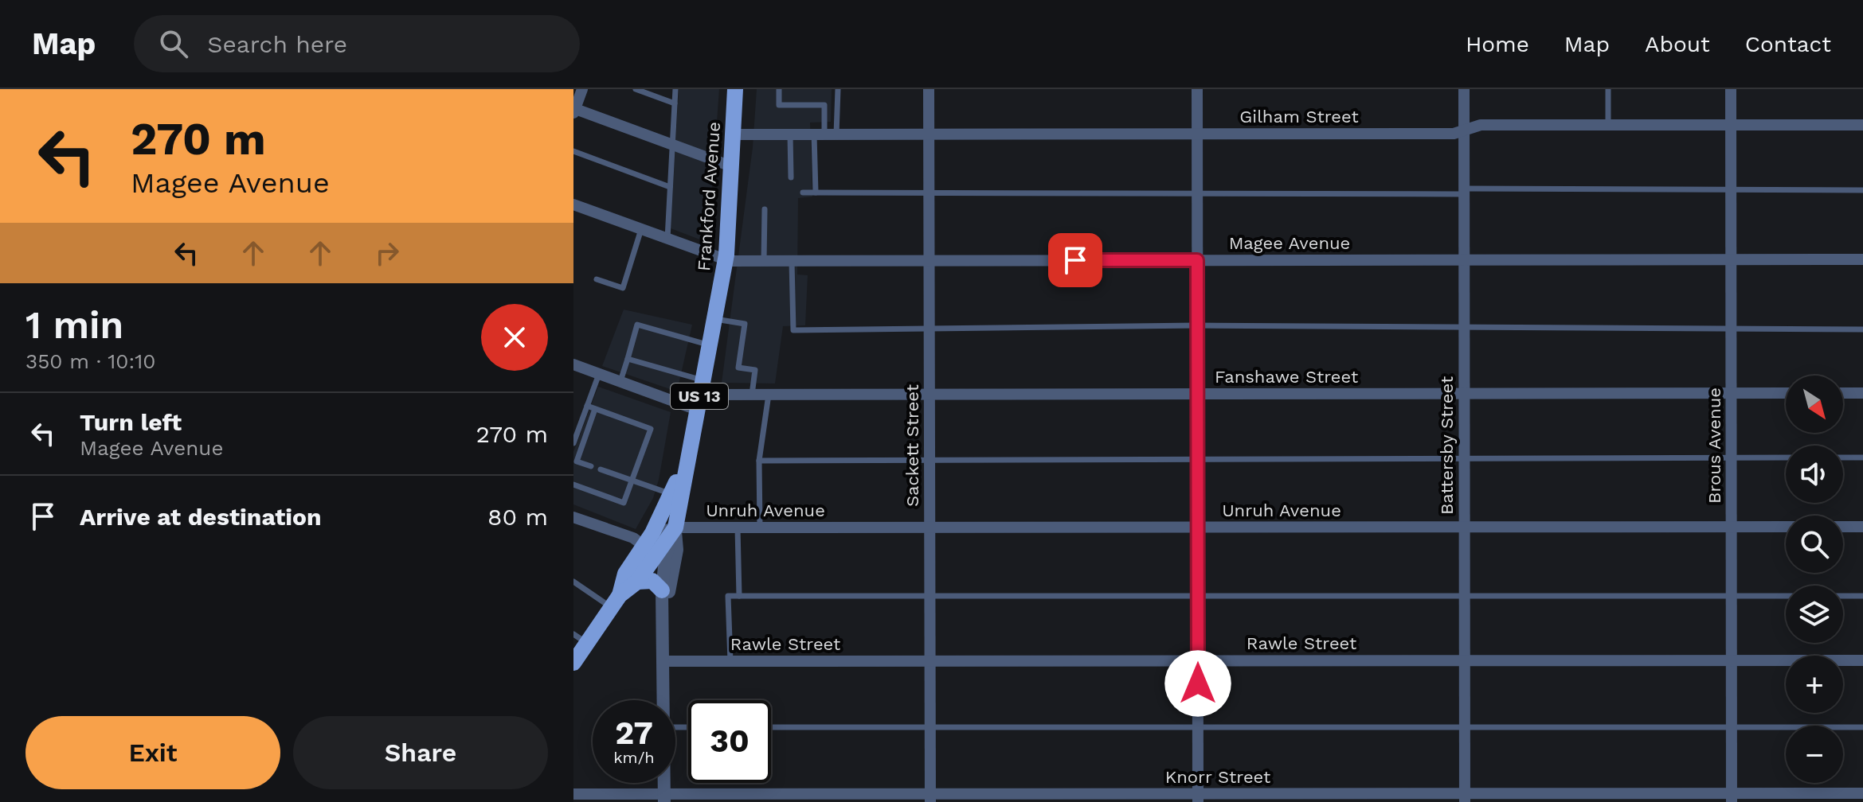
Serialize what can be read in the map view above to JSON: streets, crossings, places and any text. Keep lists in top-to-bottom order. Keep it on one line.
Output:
{"streets":{"main road":["Frankford Avenue","US 13"],"street":["Gilham Street","Magee Avenue","Fanshawe Street","Sackett Street","Battersby Street","Brous Avenue","Unruh Avenue","Rawle Street","Knorr Street"]},"crossings":[["Gilham Street","Frankford Avenue"],["Gilham Street","Sackett Street"],["Gilham Street","Battersby Street"],["Gilham Street","Brous Avenue"],["Frankford Avenue","Magee Avenue"],["Frankford Avenue","Fanshawe Street"],["Frankford Avenue","Unruh Avenue"],["Magee Avenue","Sackett Street"],["Magee Avenue","Battersby Street"],["Magee Avenue","Brous Avenue"],["Fanshawe Street","Sackett Street"],["Fanshawe Street","Battersby Street"],["Fanshawe Street","Brous Avenue"],["Sackett Street","Unruh Avenue"],["Sackett Street","Rawle Street"],["Sackett Street","Knorr Street"],["Battersby Street","Unruh Avenue"],["Battersby Street","Rawle Street"],["Battersby Street","Knorr Street"],["Brous Avenue","Unruh Avenue"],["Brous Avenue","Rawle Street"],["Brous Avenue","Knorr Street"]],"north":"bottom right","page":{"header":"Map","search":"Search here","nav":["Home","Map","About","Contact"],"turn":["270 m","Magee Avenue"],"heading":["1 min","350 m · 10:10"],"map_buttons":["+","−"],"list":[{"name":"Turn left","note":"Magee Avenue","value":"270 m"},{"name":"Arrive at destination","value":"80 m"}],"speed":"27 km/h","limit":"30","buttons":["Exit","Share"]}}
